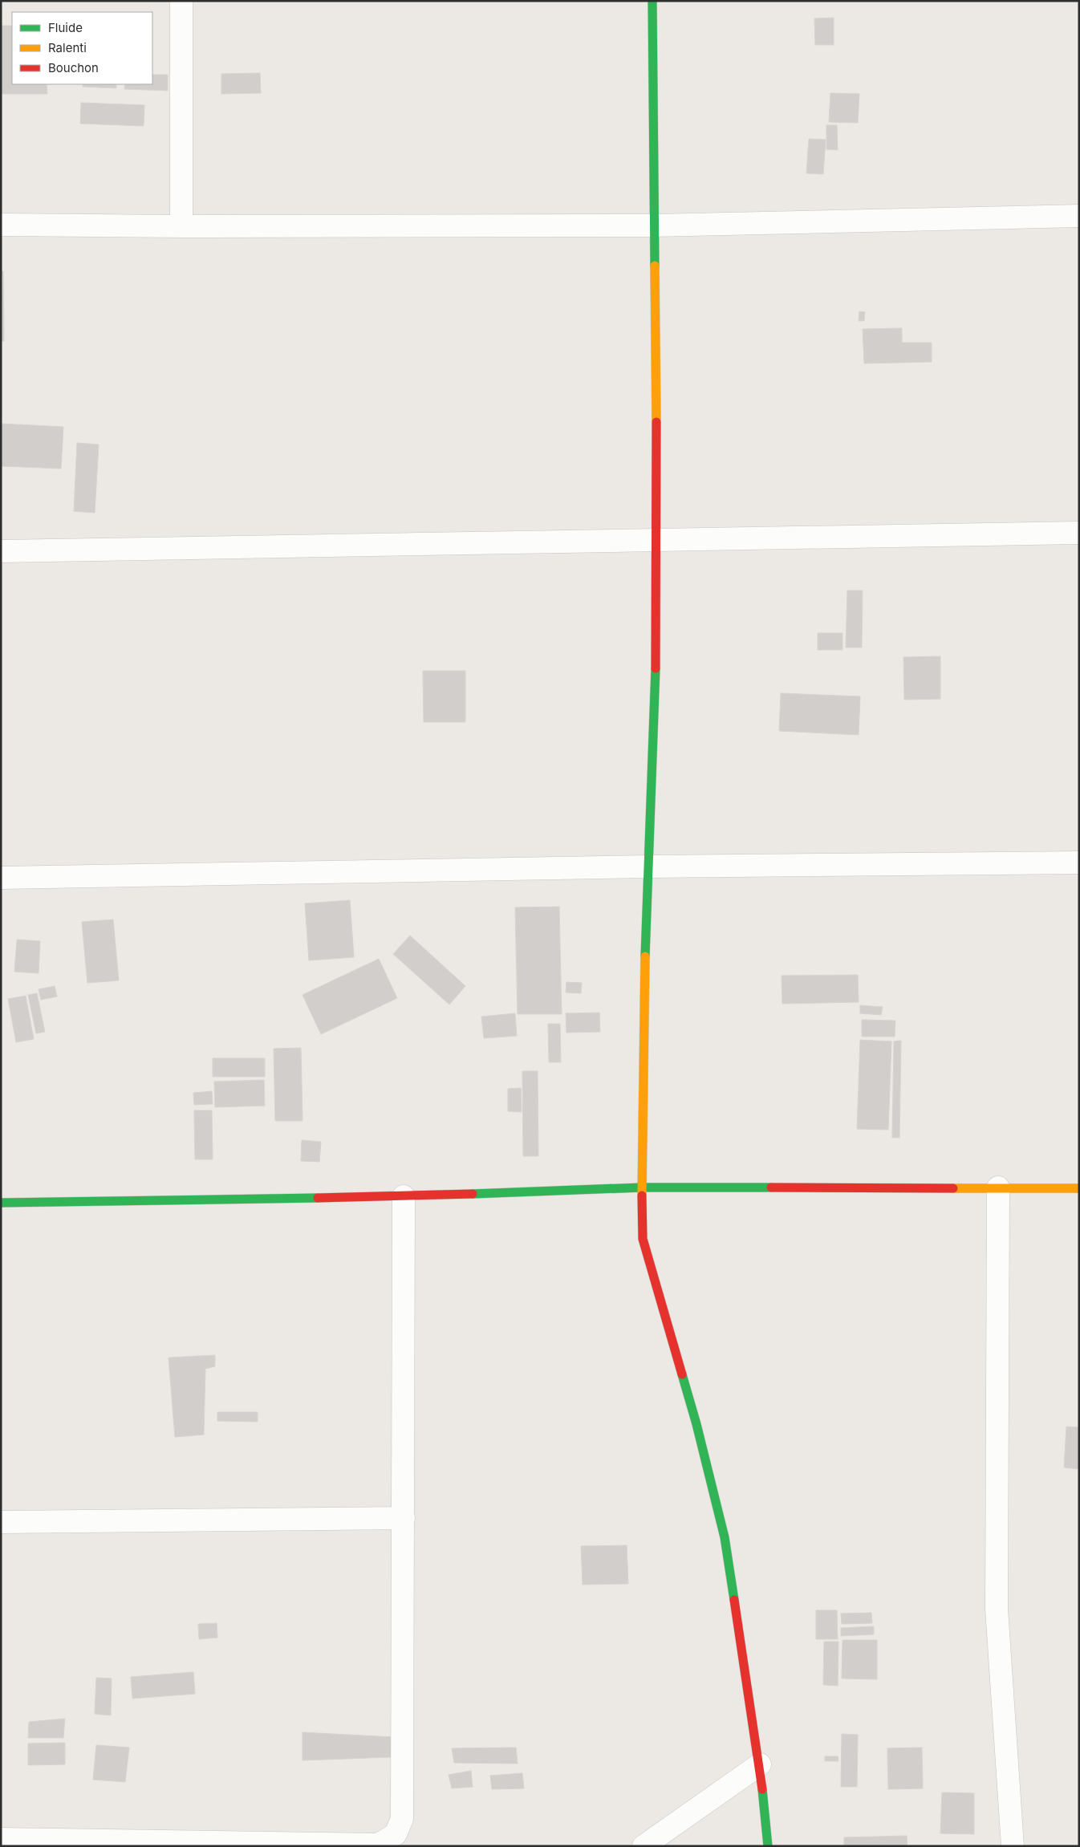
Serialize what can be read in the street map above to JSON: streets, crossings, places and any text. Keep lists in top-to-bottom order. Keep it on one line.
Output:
{"legend":["Fluide","Ralenti","Bouchon"]}
